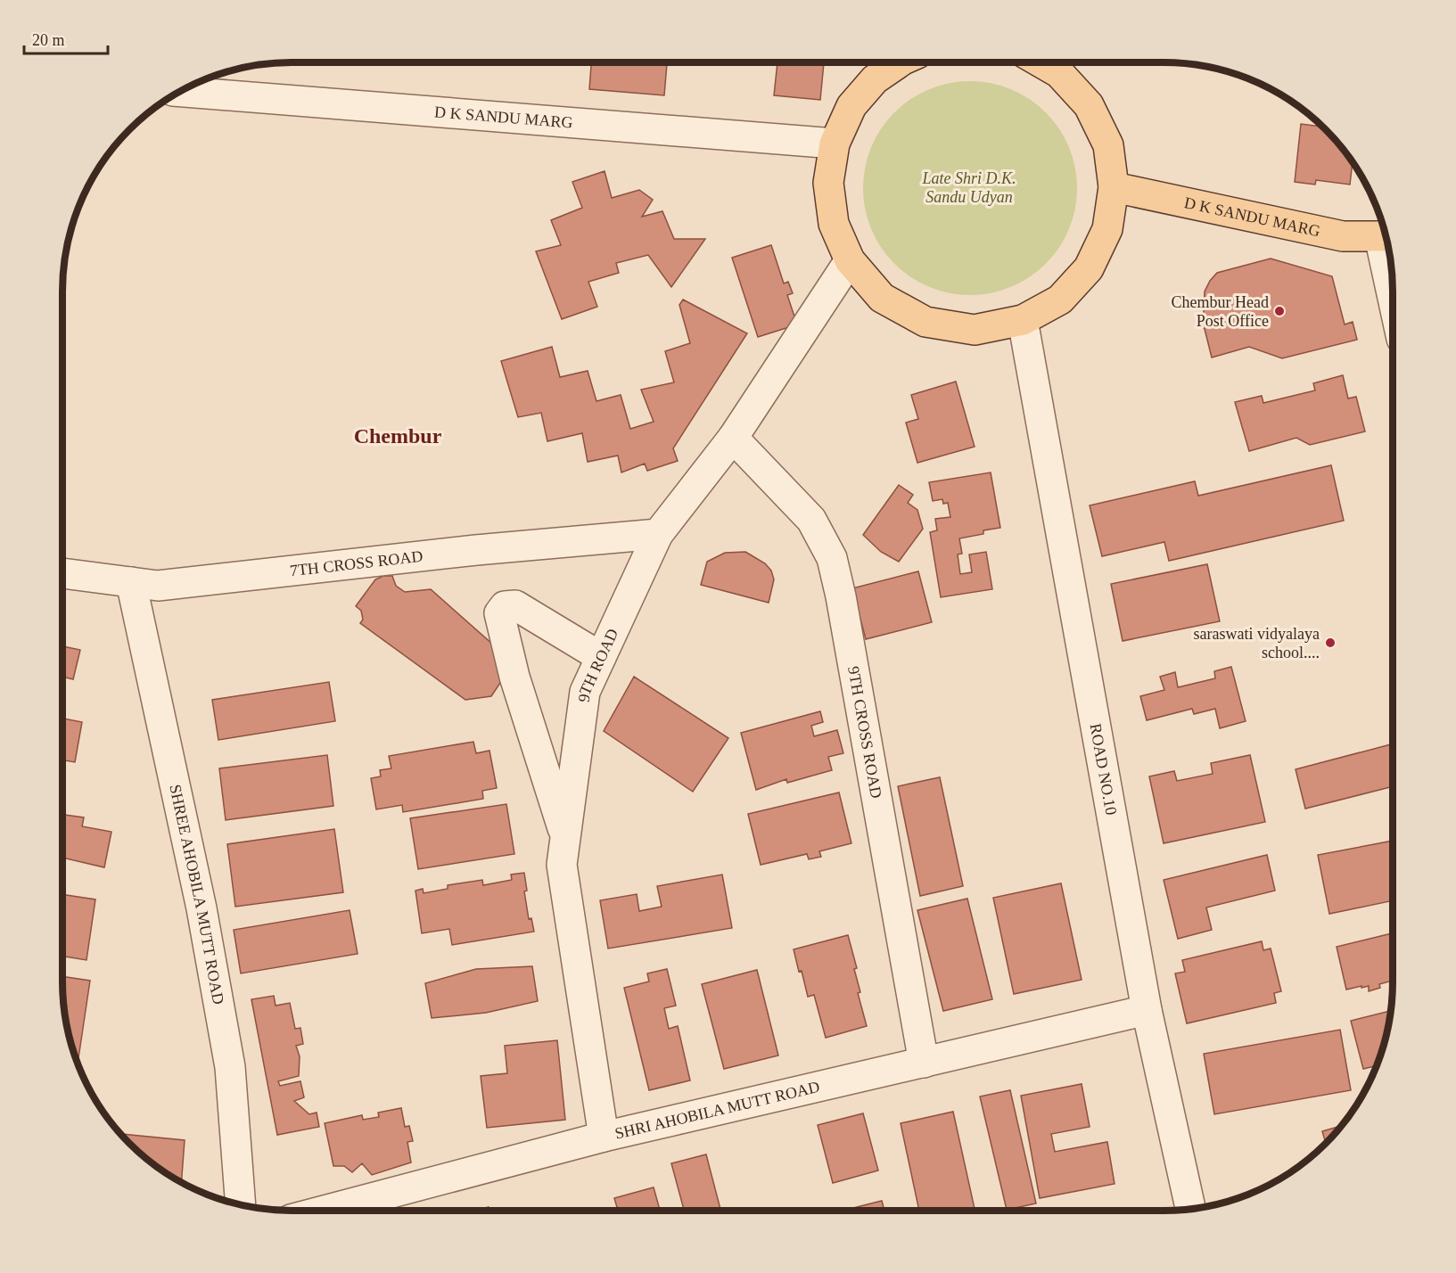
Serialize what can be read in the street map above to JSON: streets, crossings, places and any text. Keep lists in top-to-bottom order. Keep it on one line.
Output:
{"streets":{"main road":["D K SANDU MARG"],"street":["7TH CROSS ROAD","9TH ROAD","9TH CROSS ROAD","ROAD NO.10","SHREE AHOBILA MUTT ROAD","SHRI AHOBILA MUTT ROAD"]},"crossings":[["7TH CROSS ROAD","9TH ROAD"],["7TH CROSS ROAD","SHREE AHOBILA MUTT ROAD"],["9TH ROAD","9TH CROSS ROAD"],["9TH ROAD","SHRI AHOBILA MUTT ROAD"],["9TH CROSS ROAD","SHRI AHOBILA MUTT ROAD"],["ROAD NO.10","SHRI AHOBILA MUTT ROAD"]],"districts":["Chembur"],"parks":["Late Shri D.K. Sandu Udyan"],"places":["Chembur Head Post Office","saraswati vidyalaya school...."],"scale_bar":"20 m"}
